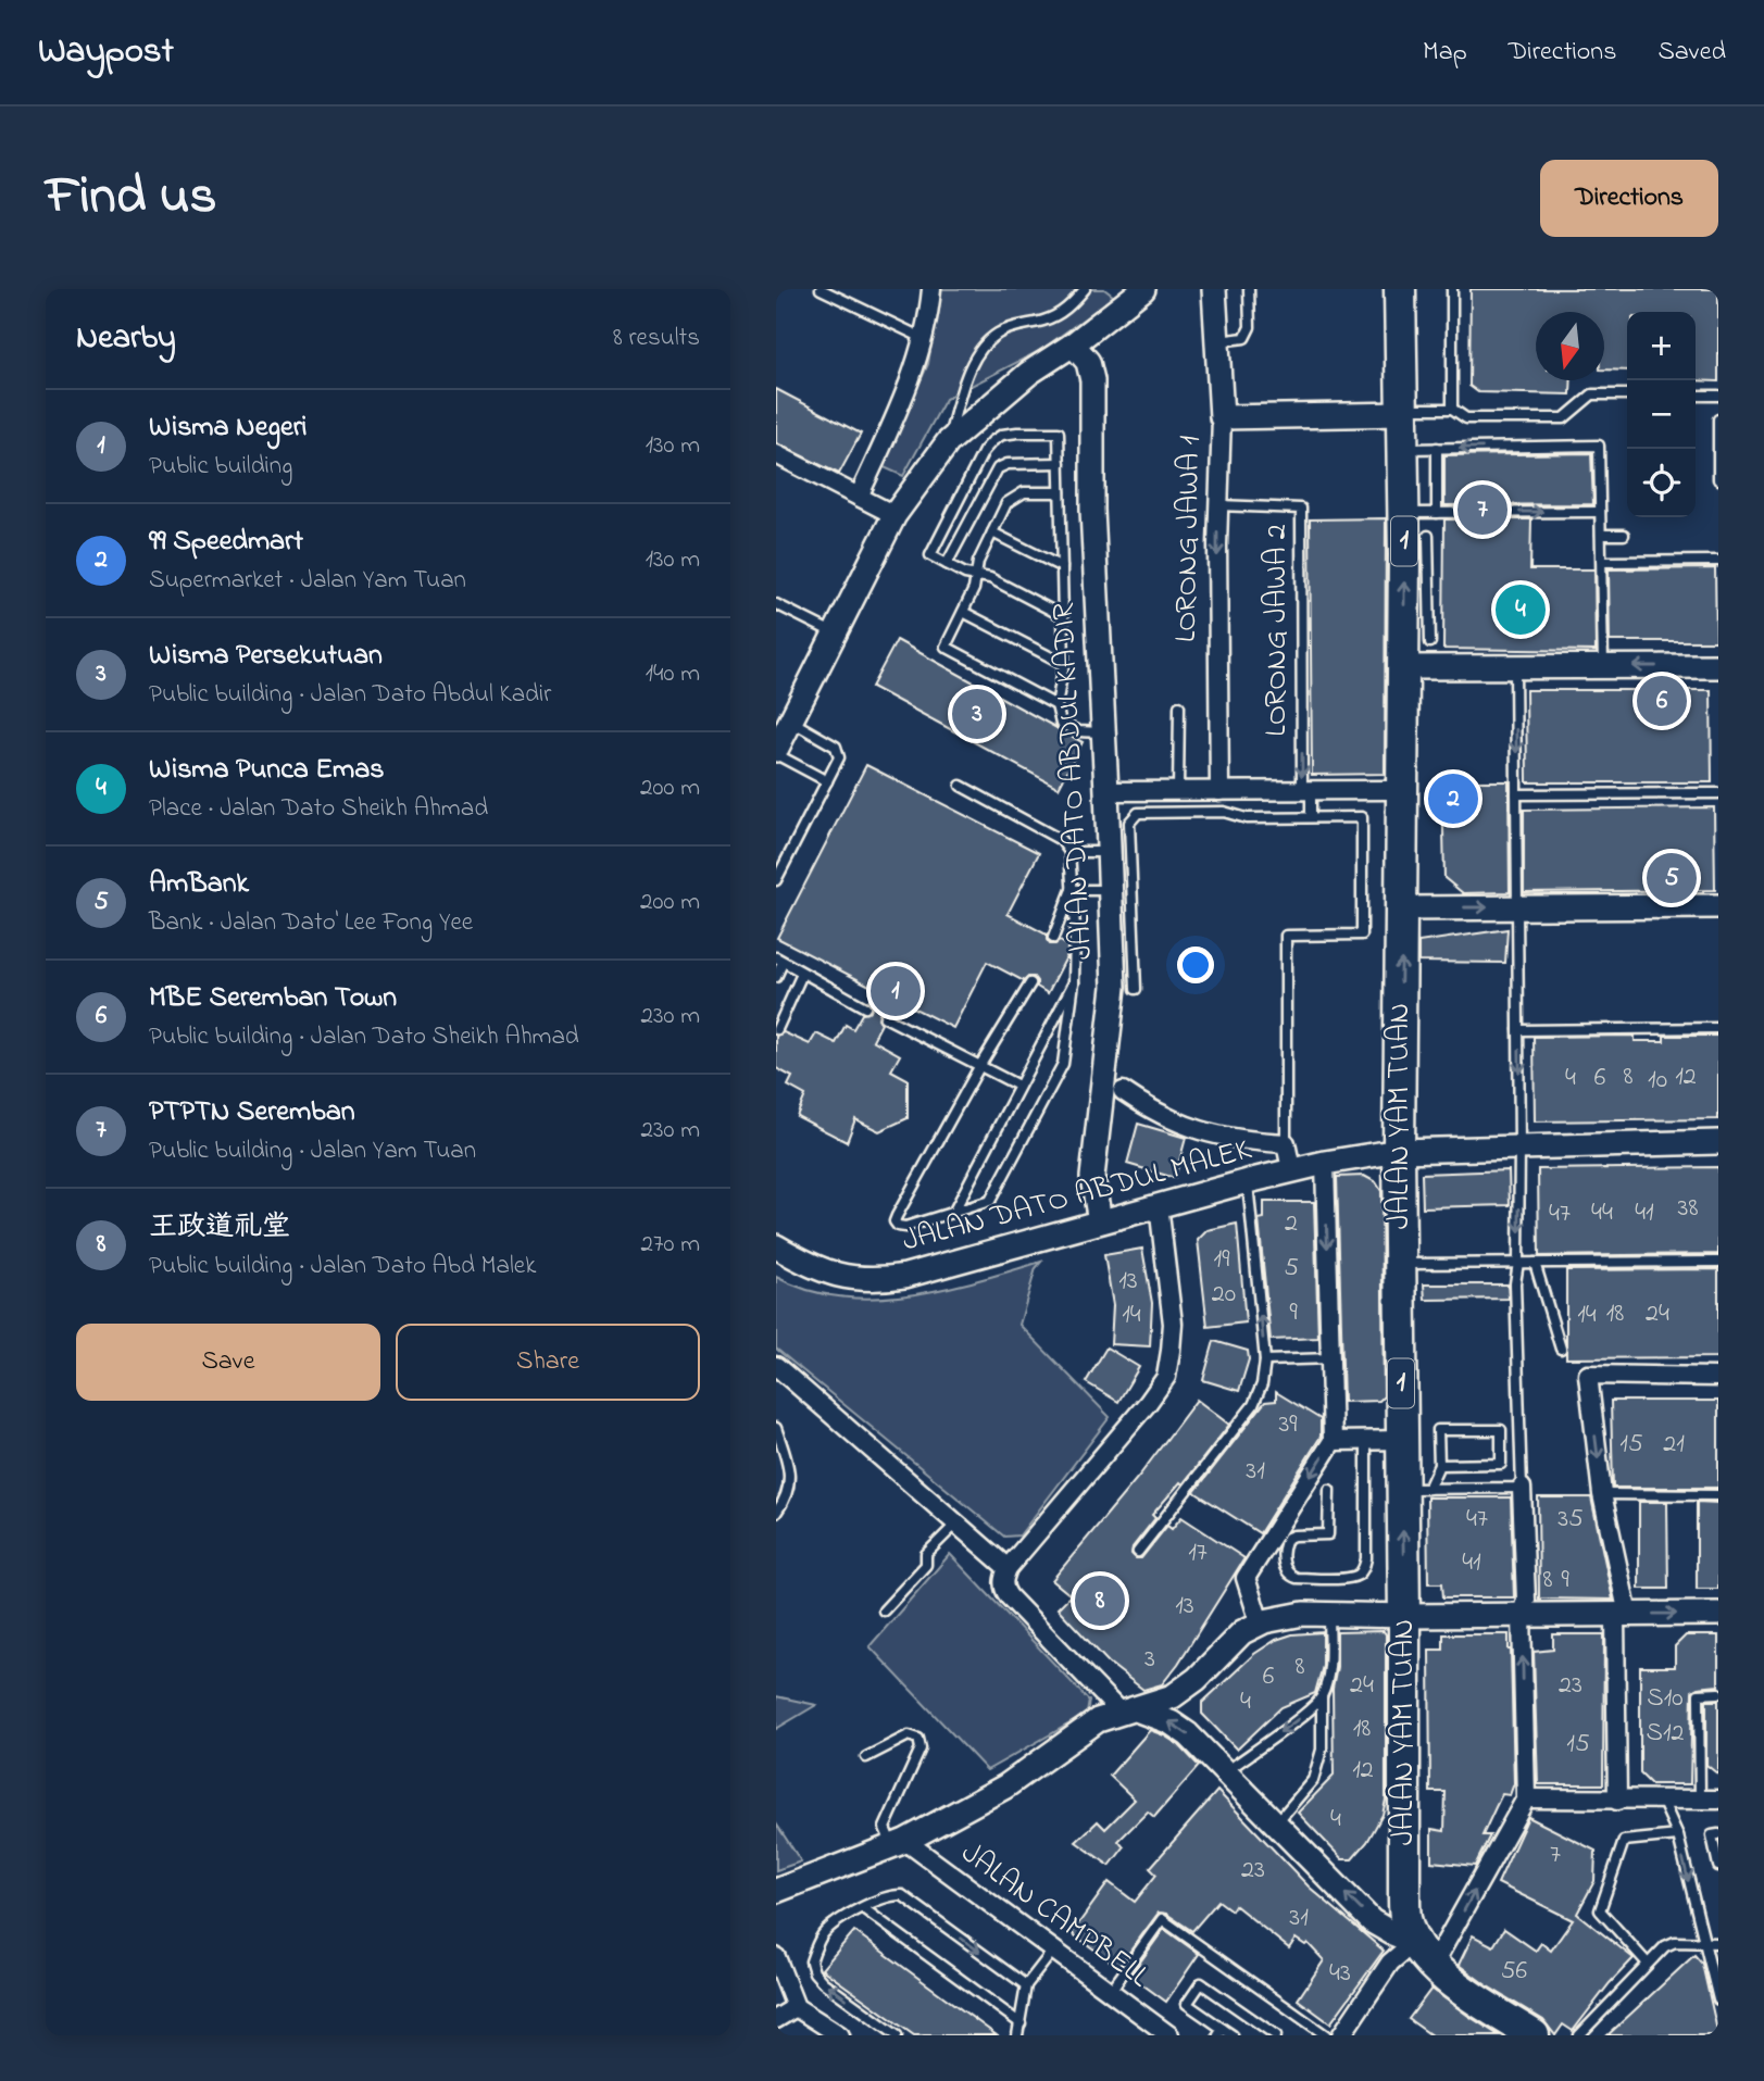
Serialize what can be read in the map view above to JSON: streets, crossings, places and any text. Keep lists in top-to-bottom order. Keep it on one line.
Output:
{"streets":{"highway":["1","JALAN YAM TUAN"],"street":["LORONG JAWA 1","JALAN DATO ABDUL KADIR","JALAN DATO ABDUL MALEK","JALAN CAMPBELL"],"lane":["LORONG JAWA 2"]},"crossings":[["LORONG JAWA 1","LORONG JAWA 2"],["JALAN DATO ABDUL KADIR","JALAN DATO ABDUL MALEK"],["JALAN YAM TUAN","JALAN DATO ABDUL MALEK"]],"one_way":["LORONG JAWA 1","LORONG JAWA 2"],"house_numbers":["8","12","4","6","10","38","44","41","47","2","19","5","13","20","9","18","24","14","14","39","15","21","31","47","35","17","41","8","9","13","3","8","6","24","23","S10","4","18","S12","15","12","4","7","23","31","56","43"],"north":"bottom","page":{"header":"Waypost","nav":["Map","Directions","Saved"],"title":"Find us","buttons":["Directions",["Save","Share"]],"heading":["Nearby","8 results"],"map_buttons":["+","−"],"list":[{"mark":"1","name":"Wisma Negeri","note":"Public building","value":"130 m"},{"mark":"2","name":"99 Speedmart","note":"Supermarket · Jalan Yam Tuan","value":"130 m"},{"mark":"3","name":"Wisma Persekutuan","note":"Public building · Jalan Dato Abdul Kadir","value":"140 m"},{"mark":"4","name":"Wisma Punca Emas","note":"Place · Jalan Dato Sheikh Ahmad","value":"200 m"},{"mark":"5","name":"AmBank","note":"Bank · Jalan Dato' Lee Fong Yee","value":"200 m"},{"mark":"6","name":"MBE Seremban Town","note":"Public building · Jalan Dato Sheikh Ahmad","value":"230 m"},{"mark":"7","name":"PTPTN Seremban","note":"Public building · Jalan Yam Tuan","value":"230 m"},{"mark":"8","name":"王政道礼堂","note":"Public building · Jalan Dato Abd Malek","value":"270 m"}],"pins":["7","4","6","3","2","5","1","8"]}}
